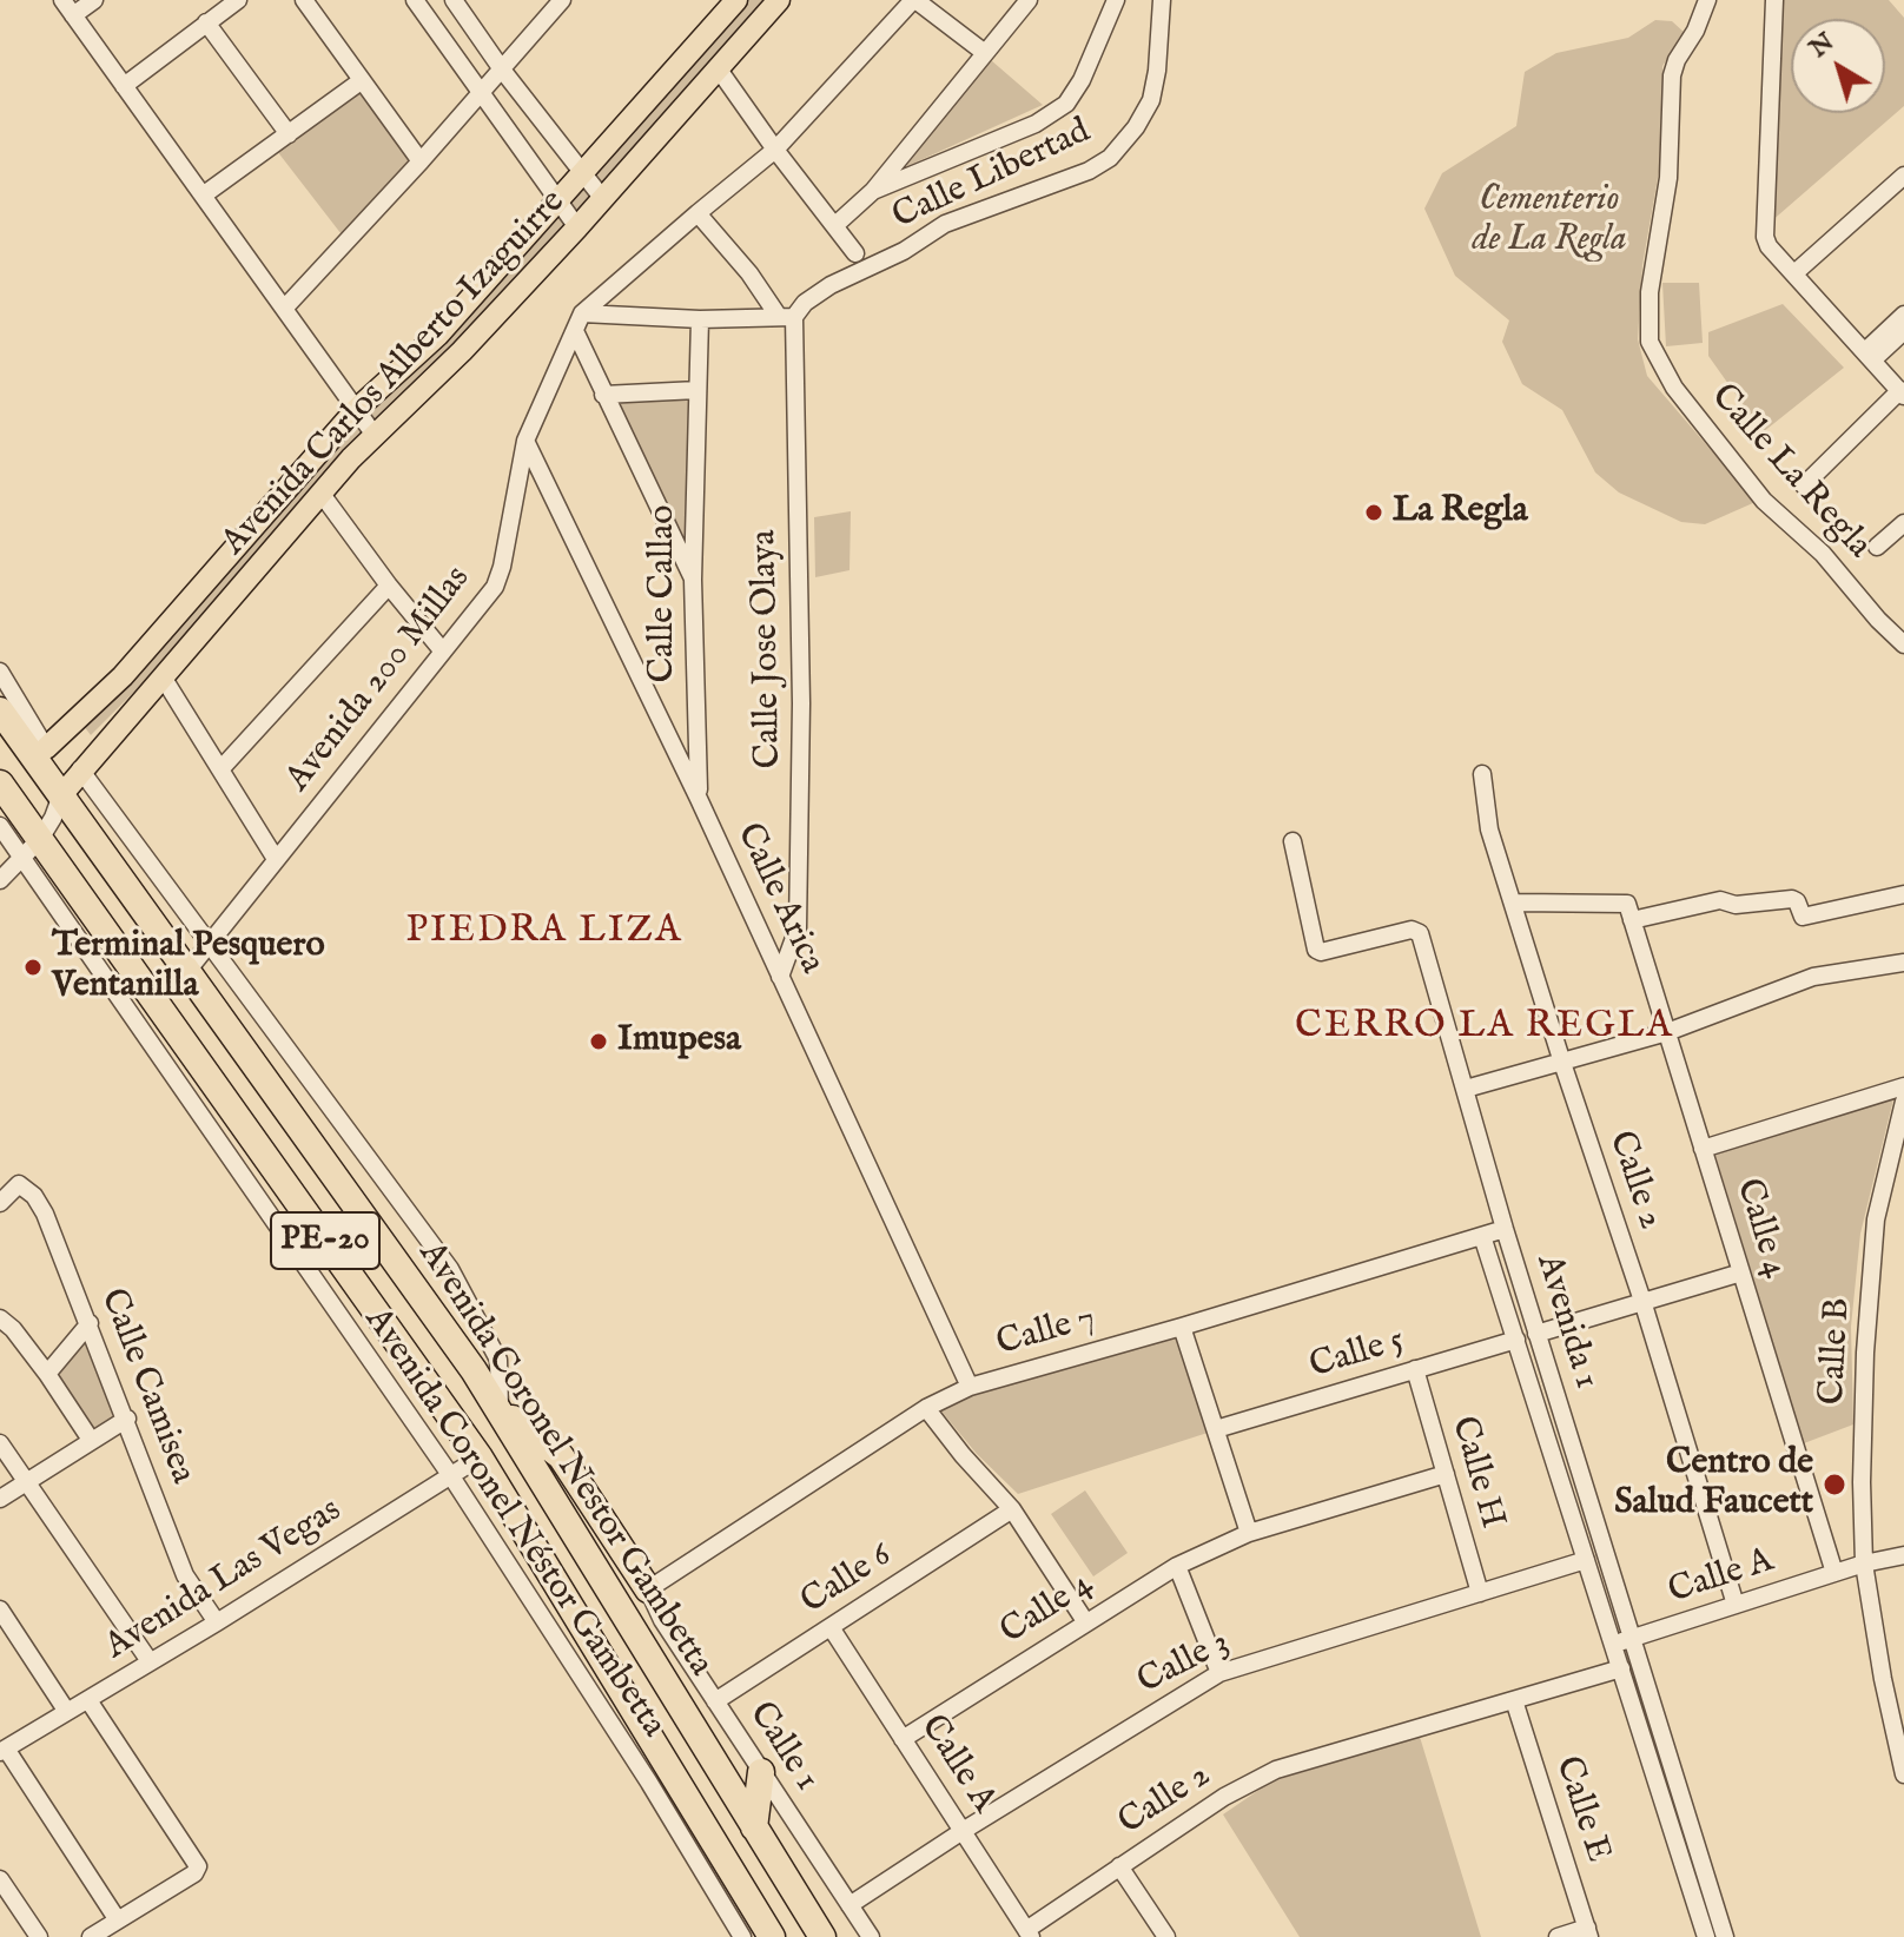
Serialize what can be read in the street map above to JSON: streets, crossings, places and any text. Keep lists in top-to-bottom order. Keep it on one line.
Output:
{"streets":{"highway":["PE-20","Avenida Coronel Nestor Gambetta"],"main road":["Avenida Carlos Alberto Izaguirre"],"street":["Calle Libertad","Calle La Regla","Calle Callao","Calle Jose Olaya","Avenida 200 Millas","Calle Arica","Calle 2","Calle 4","Avenida 1","Calle 7","Calle B","Calle 5","Calle Camisea","Calle H","Avenida Coronel Néstor Gambetta","Calle A","Avenida Las Vegas","Calle 6","Calle 3","Calle 1","Calle E"]},"crossings":[["Calle Libertad","Calle Jose Olaya"],["Avenida Carlos Alberto Izaguirre","Avenida Coronel Nestor Gambetta"],["Calle Callao","Calle Arica"],["Calle Jose Olaya","Calle Arica"],["Avenida 200 Millas","Calle Arica"],["Avenida 200 Millas","Avenida Coronel Nestor Gambetta"],["Calle Arica","Calle 7"],["Calle 2","Avenida 1"],["Calle 2","Calle A"],["Calle 2","Calle E"],["Calle 4","Calle H"],["Calle 4","Calle A"],["Avenida 1","Calle 7"],["Avenida 1","Calle 5"],["Avenida 1","Calle A"],["Avenida 1","Calle 3"],["Calle 7","Calle 1"],["Calle B","Calle A"],["Calle 5","Calle H"],["Calle Camisea","Avenida Las Vegas"],["Avenida Coronel Nestor Gambetta","Avenida Coronel Néstor Gambetta"],["Avenida Coronel Nestor Gambetta","Avenida Las Vegas"],["Calle H","Calle 3"],["Avenida Coronel Néstor Gambetta","Avenida Las Vegas"],["Calle A","Calle 6"],["Calle A","Calle 3"],["Calle 6","Calle 1"],["Calle 3","Calle 1"]],"districts":["PIEDRA LIZA","CERRO LA REGLA"],"parks":["Cementerio de La Regla"],"places":["La Regla","Terminal Pesquero Ventanilla","Imupesa","Centro de Salud Faucett"],"north":"top left"}
